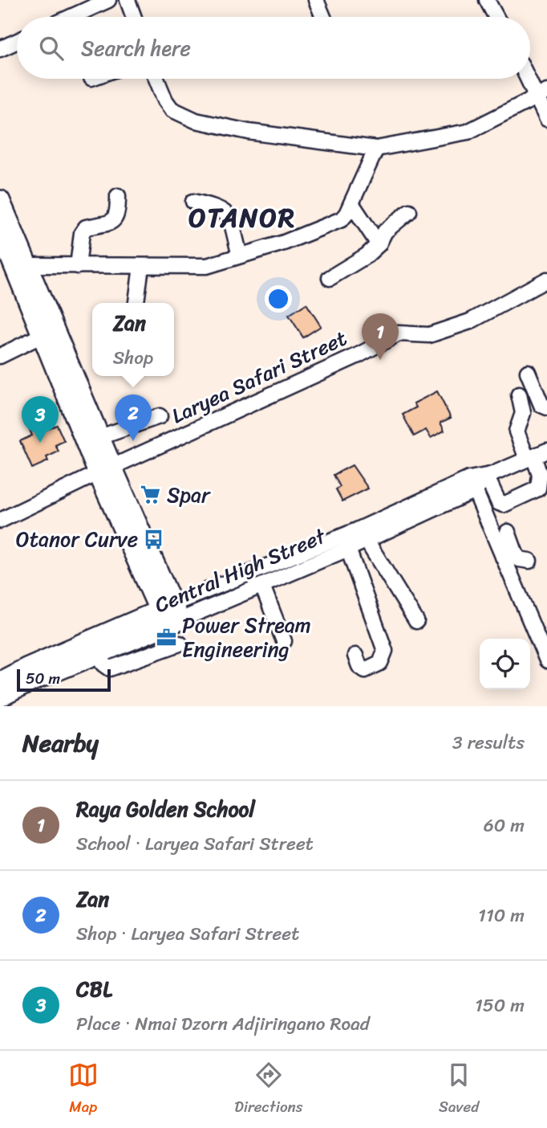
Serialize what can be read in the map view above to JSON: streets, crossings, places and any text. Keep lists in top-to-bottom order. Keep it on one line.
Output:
{"streets":{"main road":["Central High Street"],"street":["Laryea Safari Street"]},"districts":["OTANOR"],"places":{"supermarket":["Spar"],"bus stop":["Otanor Curve"],"office":["Power Stream Engineering"]},"scale_bar":"50 m","page":{"search":"Search here","popup":["Zan","Shop"],"pins":["1","2","3"],"scale":"50 m","heading":["Nearby","3 results"],"list":[{"mark":"1","name":"Raya Golden School","note":"School · Laryea Safari Street","value":"60 m"},{"mark":"2","name":"Zan","note":"Shop · Laryea Safari Street","value":"110 m"},{"mark":"3","name":"CBL","note":"Place · Nmai Dzorn Adjiringano Road","value":"150 m"}],"nav":["Map","Directions","Saved"]}}
